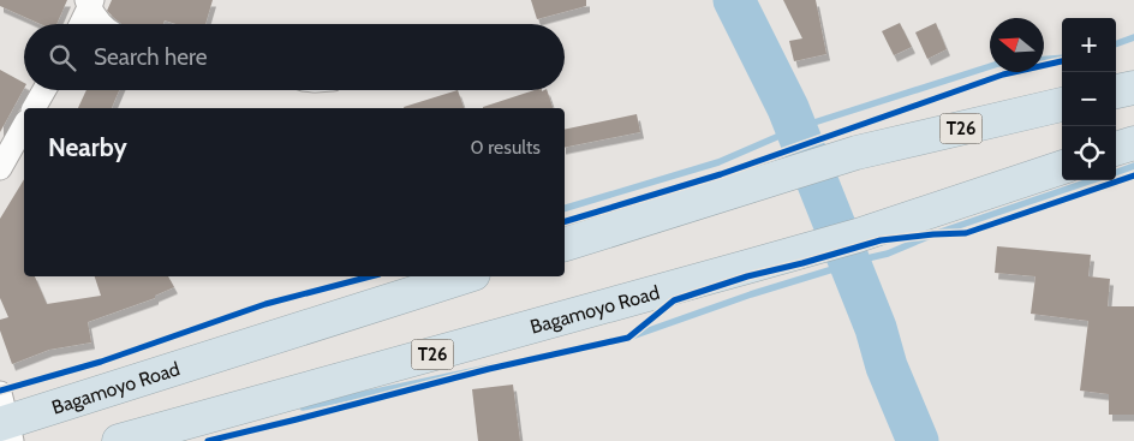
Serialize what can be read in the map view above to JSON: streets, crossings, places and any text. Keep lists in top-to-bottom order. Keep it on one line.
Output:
{"streets":{"highway":["T26","Bagamoyo Road"]},"north":"left","page":{"map_buttons":["+","−"],"search":"Search here","heading":["Nearby","0 results"]}}
